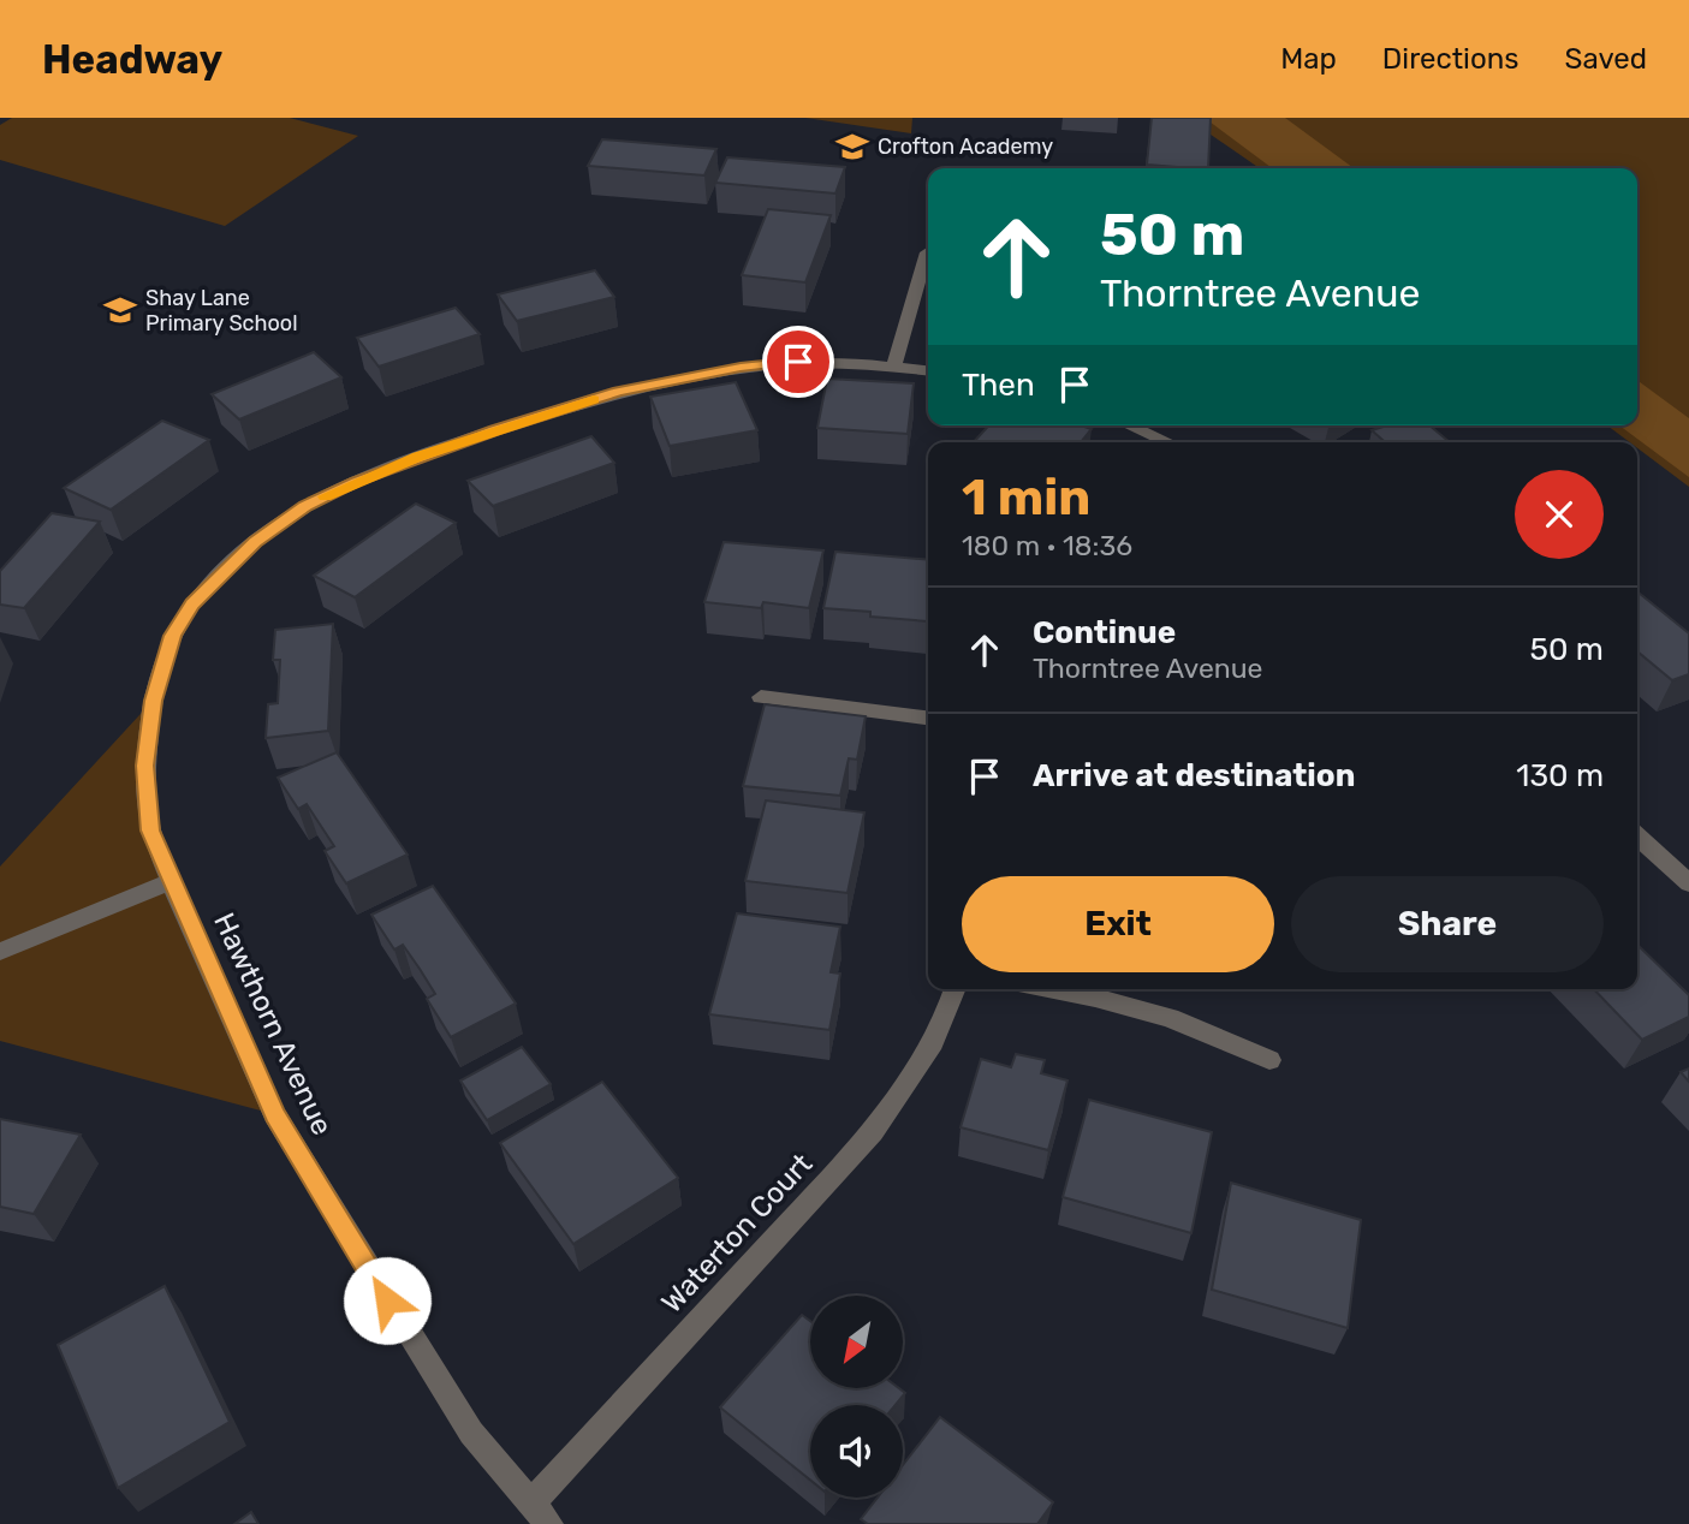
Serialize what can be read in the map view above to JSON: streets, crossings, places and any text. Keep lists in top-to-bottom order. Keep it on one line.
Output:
{"streets":{"street":["Hawthorn Avenue","Waterton Court"]},"crossings":[["Hawthorn Avenue","Waterton Court"]],"places":{"school or university":["Crofton Academy","Shay Lane Primary School"]},"north":"bottom left","page":{"header":"Headway","nav":["Map","Directions","Saved"],"turn":["50 m","Thorntree Avenue"],"then":"Then","heading":["1 min","180 m · 18:36"],"list":[{"name":"Continue","note":"Thorntree Avenue","value":"50 m"},{"name":"Arrive at destination","value":"130 m"}],"buttons":["Exit","Share"]}}
